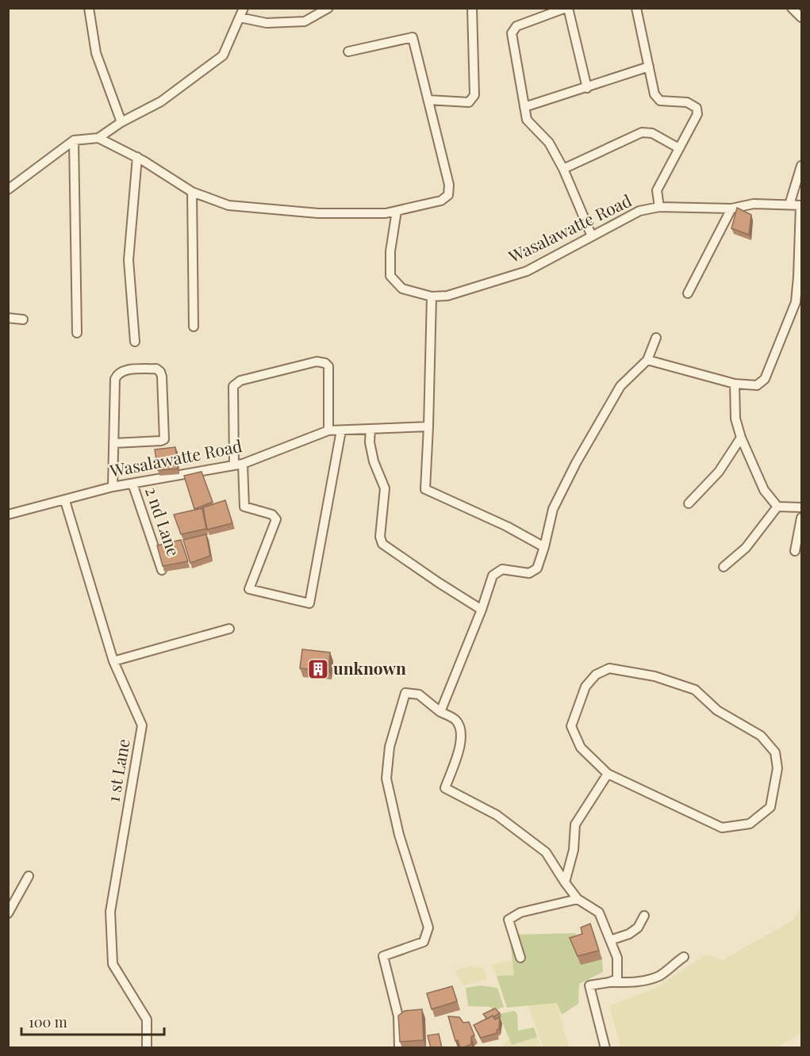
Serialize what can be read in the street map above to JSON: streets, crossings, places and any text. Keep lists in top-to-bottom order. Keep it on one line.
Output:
{"streets":{"street":["Wasalawatte Road","2 nd Lane","1 st Lane"]},"crossings":[["Wasalawatte Road","2 nd Lane"],["Wasalawatte Road","1 st Lane"]],"places":{"building":["unknown"]},"scale_bar":"100 m"}
